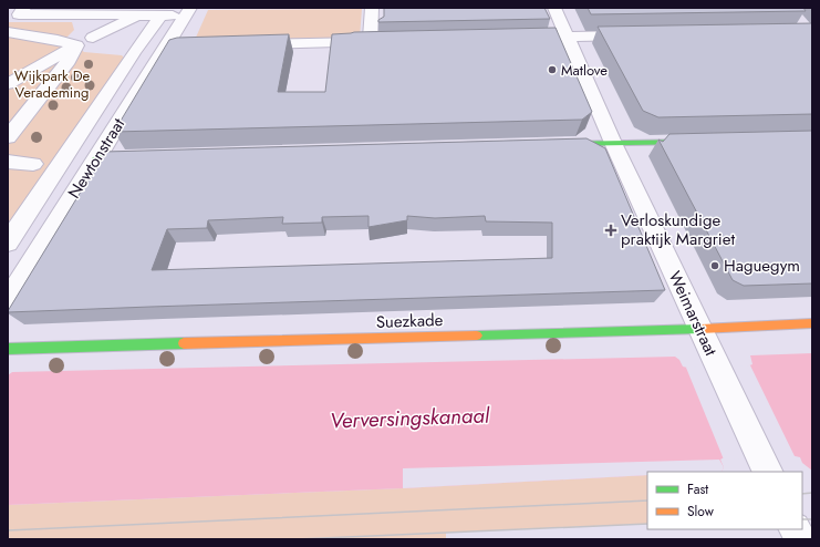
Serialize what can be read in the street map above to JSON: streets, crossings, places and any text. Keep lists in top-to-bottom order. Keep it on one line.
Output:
{"streets":{"street":["Newtonstraat","Weimarstraat","Suezkade"]},"crossings":[["Weimarstraat","Suezkade"]],"water":["Verversingskanaal"],"parks":["Wijkpark De Verademing"],"places":{"other":["Matlove","Haguegym"],"health":["Verloskundige praktijk Margriet"]},"legend":["Fast","Slow"]}
